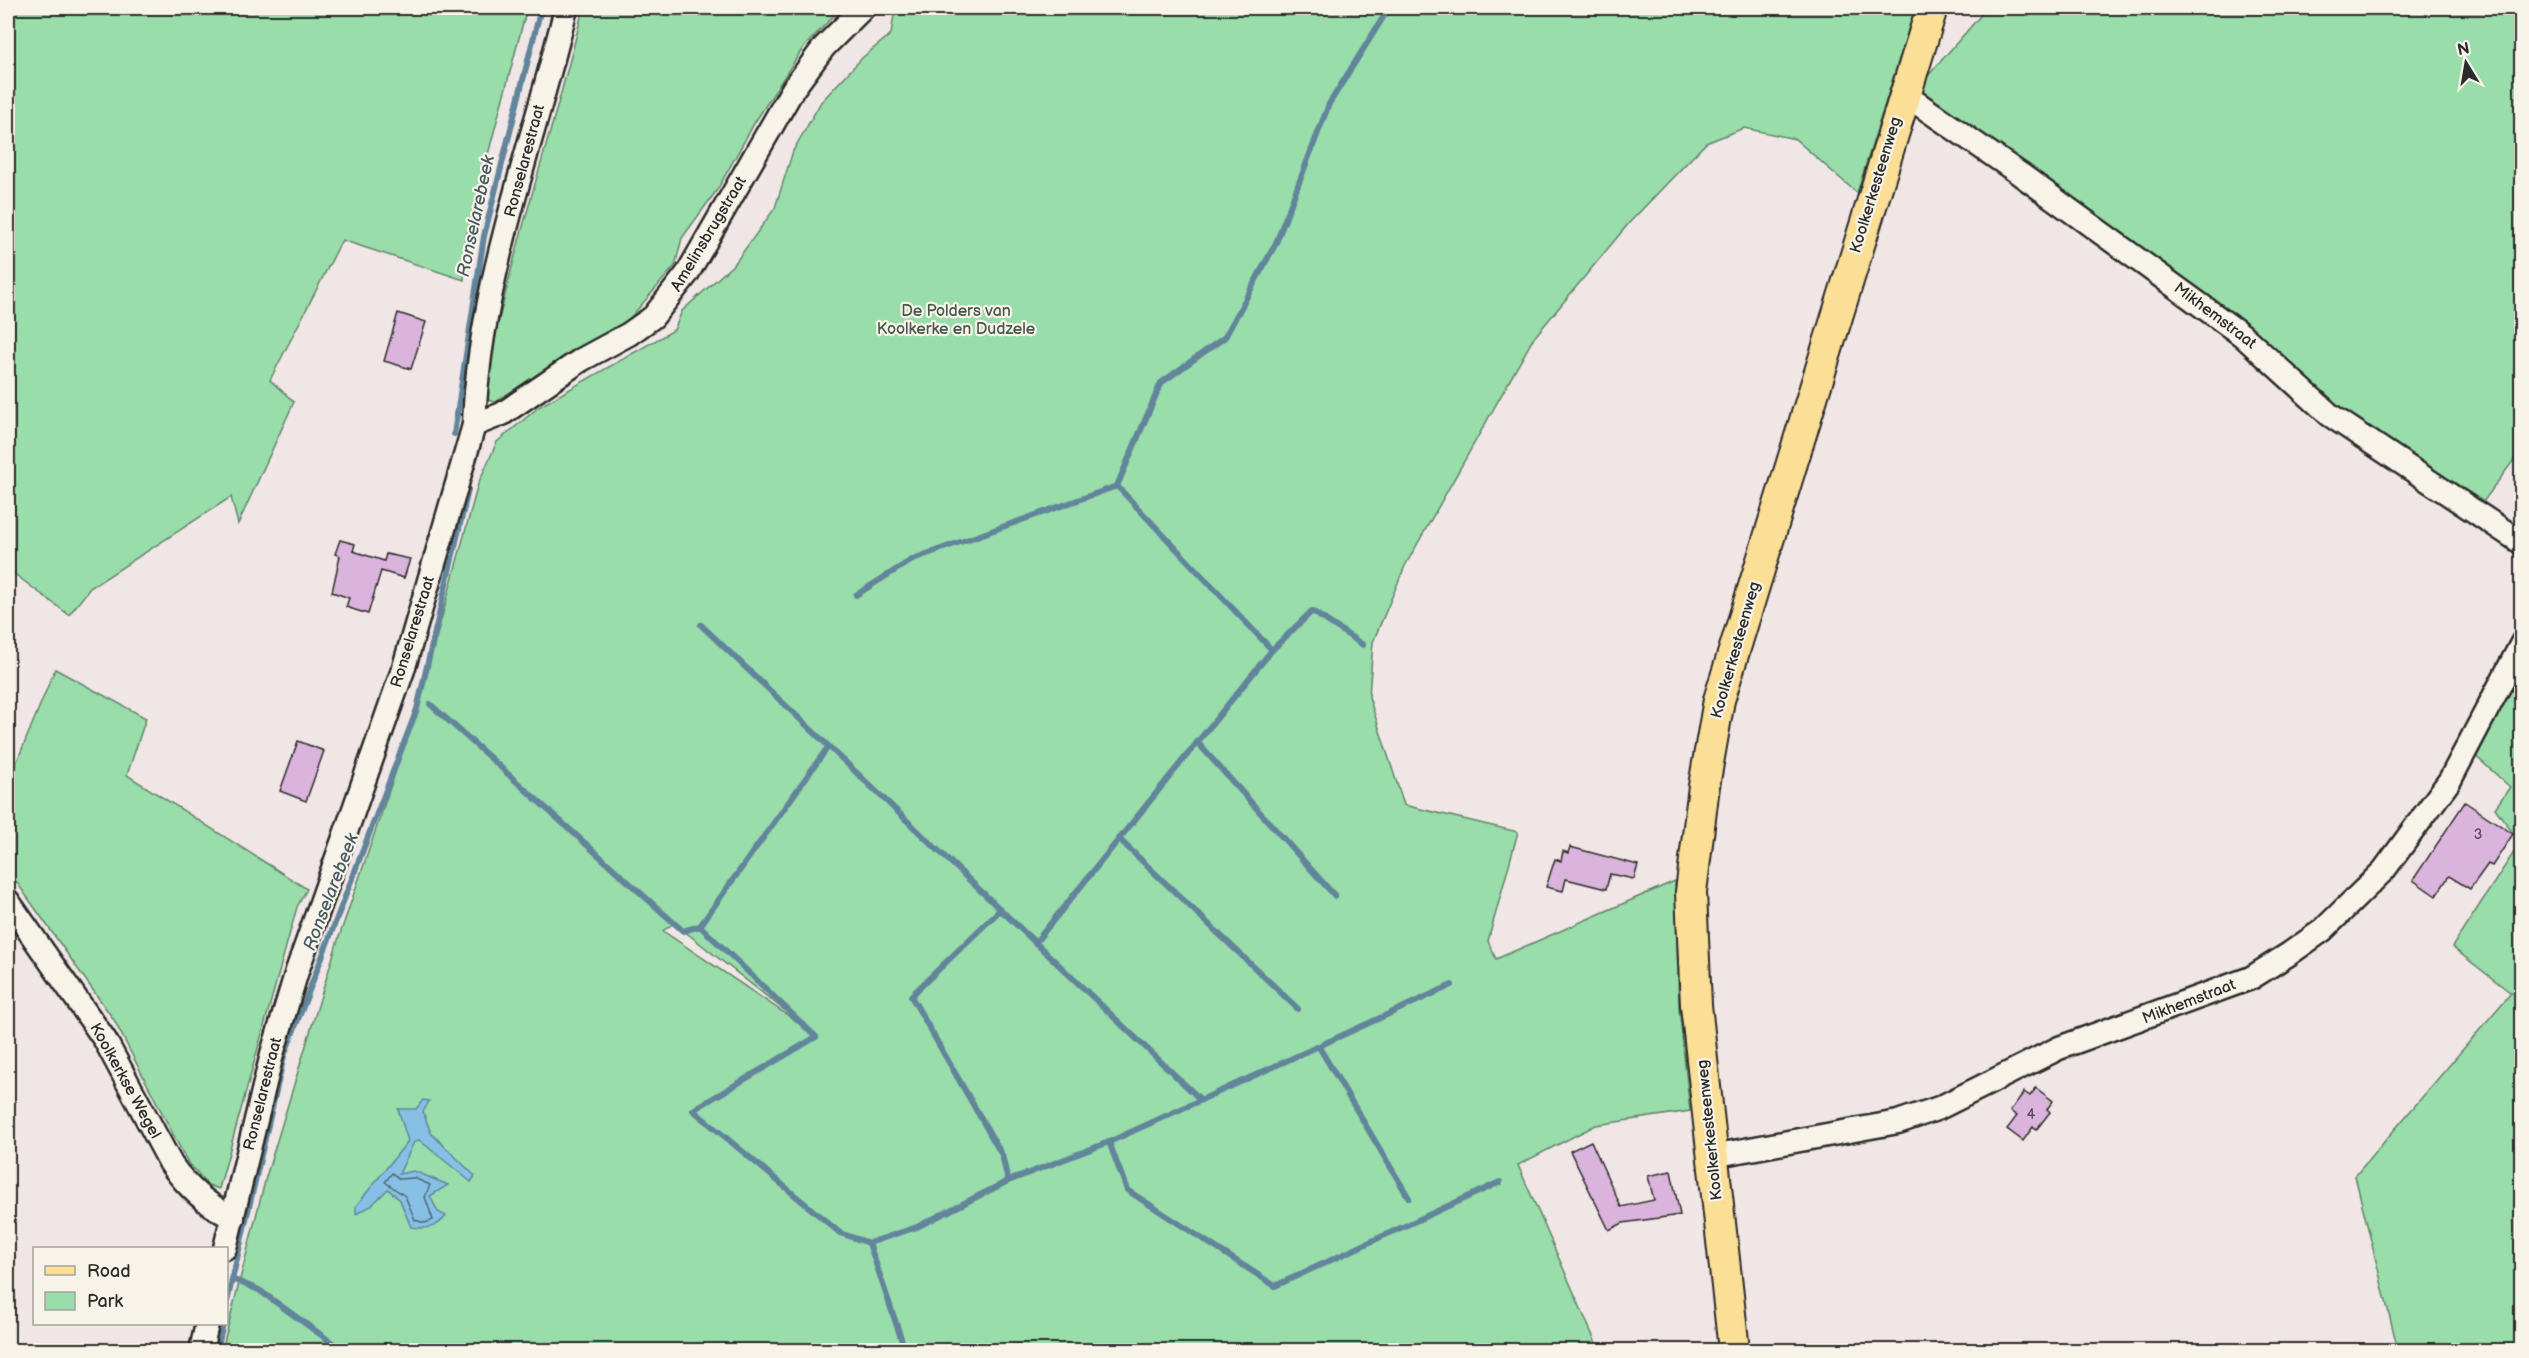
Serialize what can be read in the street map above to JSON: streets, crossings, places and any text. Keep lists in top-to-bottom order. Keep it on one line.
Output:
{"streets":{"main road":["Koolkerkesteenweg"],"street":["Ronselarestraat","Amelinsbrugstraat","Mikhemstraat","Koolkerkse Wegel"]},"crossings":[["Ronselarestraat","Amelinsbrugstraat"],["Ronselarestraat","Koolkerkse Wegel"],["Koolkerkesteenweg","Mikhemstraat"]],"water":["Ronselarebeek"],"parks":["De Polders van Koolkerke en Dudzele"],"house_numbers":["3","4"],"legend":["Road","Park"],"north":"top"}
